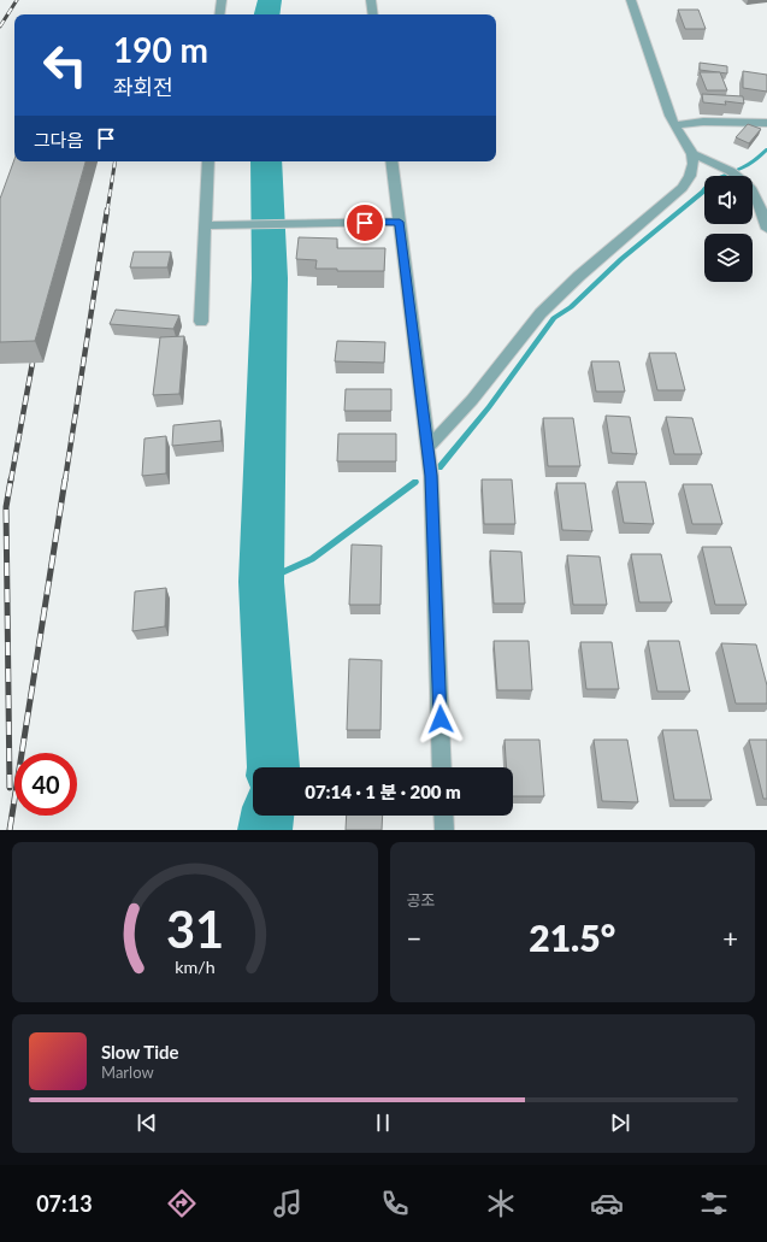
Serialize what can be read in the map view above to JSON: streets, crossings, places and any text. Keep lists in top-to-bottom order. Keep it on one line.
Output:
{"page":{"turn":["190 m","좌회전"],"then":"그다음","limit":"40","trip":"07:14 · 1 분 · 200 m","tile":"공조","heat":["−","21.5°","+"],"song":["Slow Tide","Marlow"],"tabs":"07:13","gauge":["31","km/h"]}}
